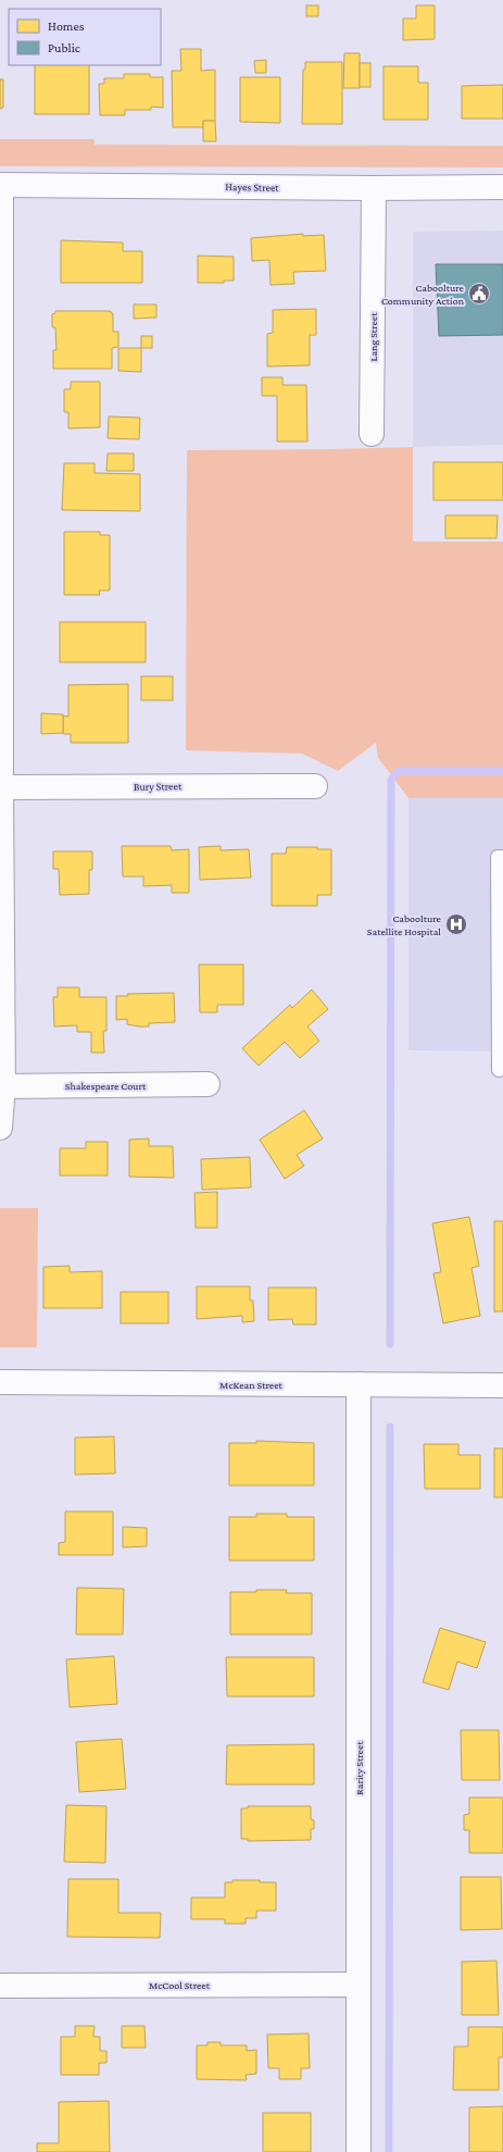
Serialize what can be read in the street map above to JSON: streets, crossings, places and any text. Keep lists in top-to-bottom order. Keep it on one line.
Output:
{"streets":{"street":["Hayes Street","Lang Street","Bury Street","Shakespeare Court","McKean Street","Rarity Street","McCool Street"]},"crossings":[["Hayes Street","Lang Street"],["McKean Street","Rarity Street"],["Rarity Street","McCool Street"]],"places":{"public building":["Caboolture Community Action"],"hospital":["Caboolture Satellite Hospital"]},"legend":["Homes","Public"]}
